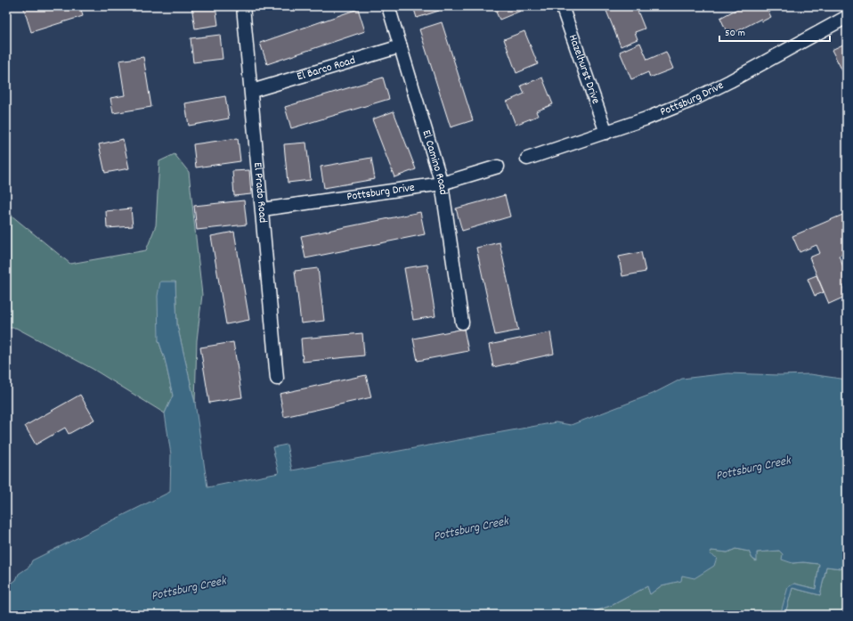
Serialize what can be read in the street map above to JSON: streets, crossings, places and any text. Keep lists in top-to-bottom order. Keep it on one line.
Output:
{"streets":{"street":["El Barco Road","Hazelhurst Drive","Pottsburg Drive","El Camino Road","El Prado Road"]},"crossings":[["El Barco Road","El Camino Road"],["El Barco Road","El Prado Road"],["Hazelhurst Drive","Pottsburg Drive"],["Pottsburg Drive","El Camino Road"],["Pottsburg Drive","El Prado Road"]],"water":["Pottsburg Creek"],"scale_bar":"50 m"}
